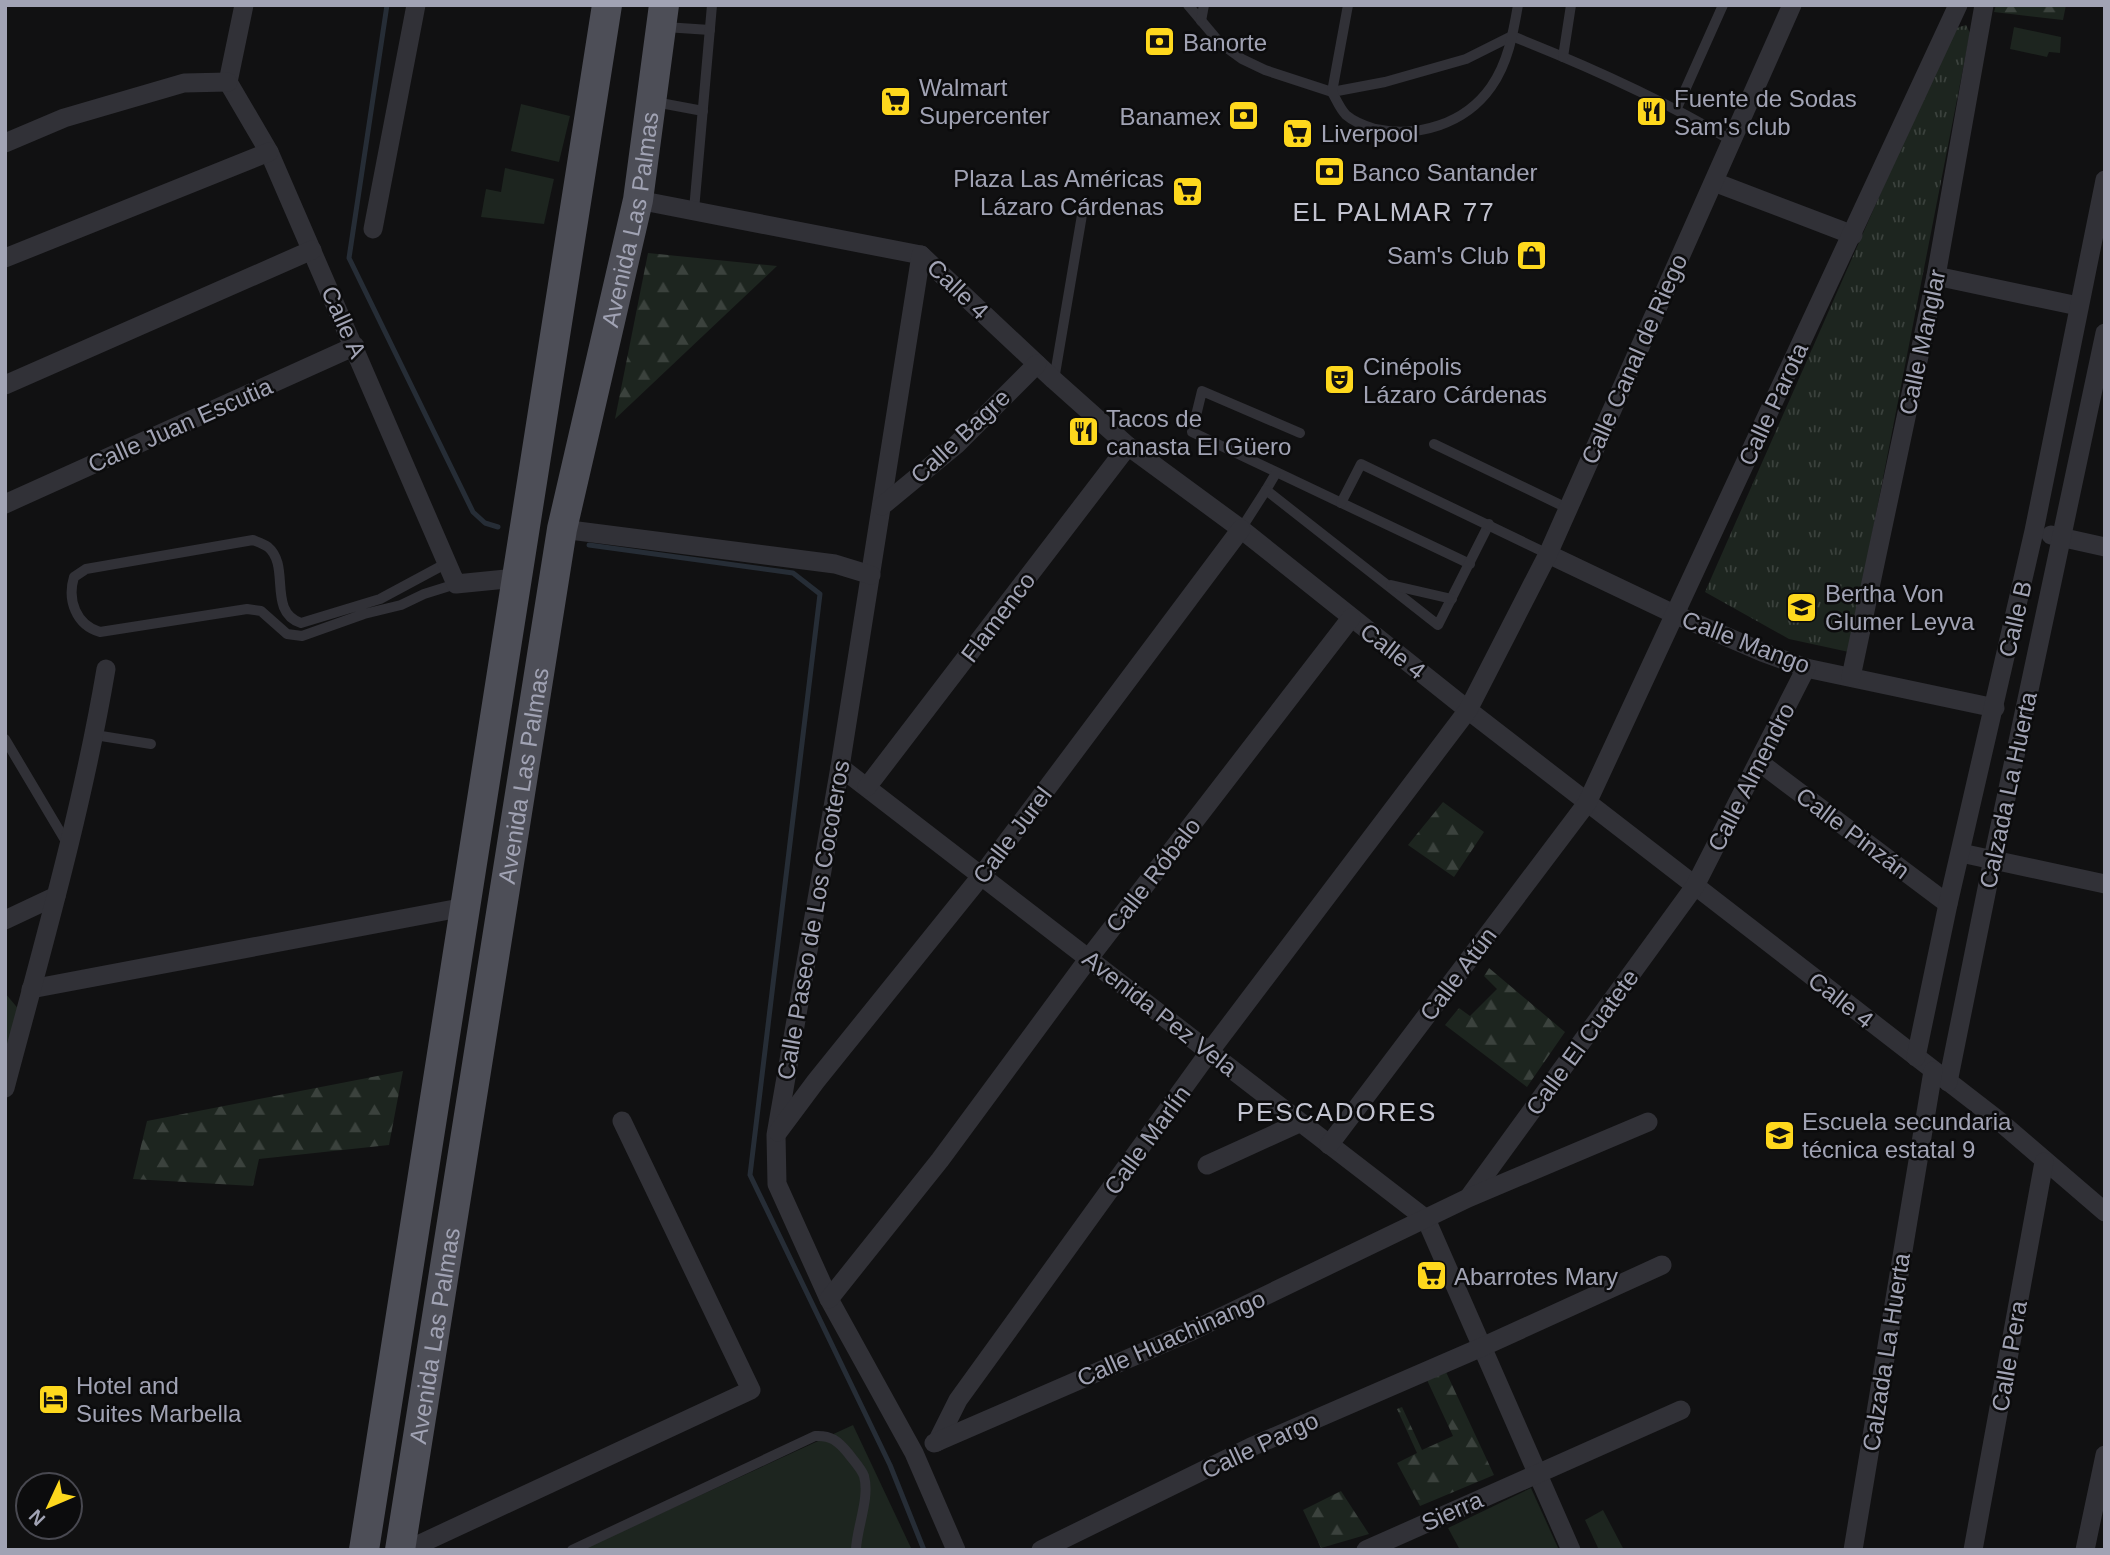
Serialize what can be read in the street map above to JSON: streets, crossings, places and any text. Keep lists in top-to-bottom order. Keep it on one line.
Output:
{"streets":{"main road":["Avenida Las Palmas"],"street":["Calle 4","Calle A","Calle Manglar","Calle Canal de Riego","Calle Parota","Calle Juan Escutia","Calle Bagre","Flamenco","Calle B","Calle Mango","Calle Almendro","Calzada La Huerta","Calle Pinzán","Calle Jurel","Calle Róbalo","Calle Paseo de Los Cocoteros","Calle Atún","Avenida Pez Vela","Calle El Cuatete","Calle Marlín","Calle Huachinango","Calle Pera","Calle Pargo","Sierra"]},"crossings":[["Avenida Las Palmas","Calle 4"],["Calle 4","Calle Canal de Riego"],["Calle 4","Calle Parota"],["Calle 4","Calle Bagre"],["Calle 4","Flamenco"],["Calle 4","Calle B"],["Calle 4","Calle Almendro"],["Calle 4","Calzada La Huerta"],["Calle 4","Calle Jurel"],["Calle 4","Calle Róbalo"],["Calle 4","Calle Paseo de Los Cocoteros"],["Calle 4","Calle Atún"],["Calle 4","Calle El Cuatete"],["Calle 4","Calle Marlín"],["Calle 4","Calle Pera"],["Calle A","Calle Juan Escutia"],["Calle Manglar","Calle Mango"],["Calle Canal de Riego","Calle Mango"],["Calle Canal de Riego","Calle Marlín"],["Calle Parota","Calle Mango"],["Calle Parota","Calle Atún"],["Calle Bagre","Calle Paseo de Los Cocoteros"],["Flamenco","Avenida Pez Vela"],["Calle B","Calle Mango"],["Calle B","Calle Pinzán"],["Calle Mango","Calle Almendro"],["Calle Almendro","Calle Pinzán"],["Calle Almendro","Calle El Cuatete"],["Calle Jurel","Calle Paseo de Los Cocoteros"],["Calle Jurel","Avenida Pez Vela"],["Calle Róbalo","Calle Paseo de Los Cocoteros"],["Calle Róbalo","Avenida Pez Vela"],["Calle Paseo de Los Cocoteros","Avenida Pez Vela"],["Calle Paseo de Los Cocoteros","Calle Huachinango"],["Calle Atún","Avenida Pez Vela"],["Avenida Pez Vela","Calle Marlín"],["Avenida Pez Vela","Calle Huachinango"],["Avenida Pez Vela","Calle Pargo"],["Avenida Pez Vela","Sierra"],["Calle El Cuatete","Calle Huachinango"],["Calle Marlín","Calle Huachinango"]],"districts":["EL PALMAR 77","PESCADORES"],"places":{"bank":["Banorte","Banamex","Banco Santander"],"supermarket":["Walmart Supercenter","Liverpool","Plaza Las Américas Lázaro Cárdenas","Abarrotes Mary"],"restaurant":["Fuente de Sodas Sam's club","Tacos de canasta El Güero"],"shop":["Sam's Club"],"theatre":["Cinépolis Lázaro Cárdenas"],"school or university":["Bertha Von Glumer Leyva","Escuela secundaria técnica estatal 9"],"hotel":["Hotel and Suites Marbella"]},"north":"bottom left"}
